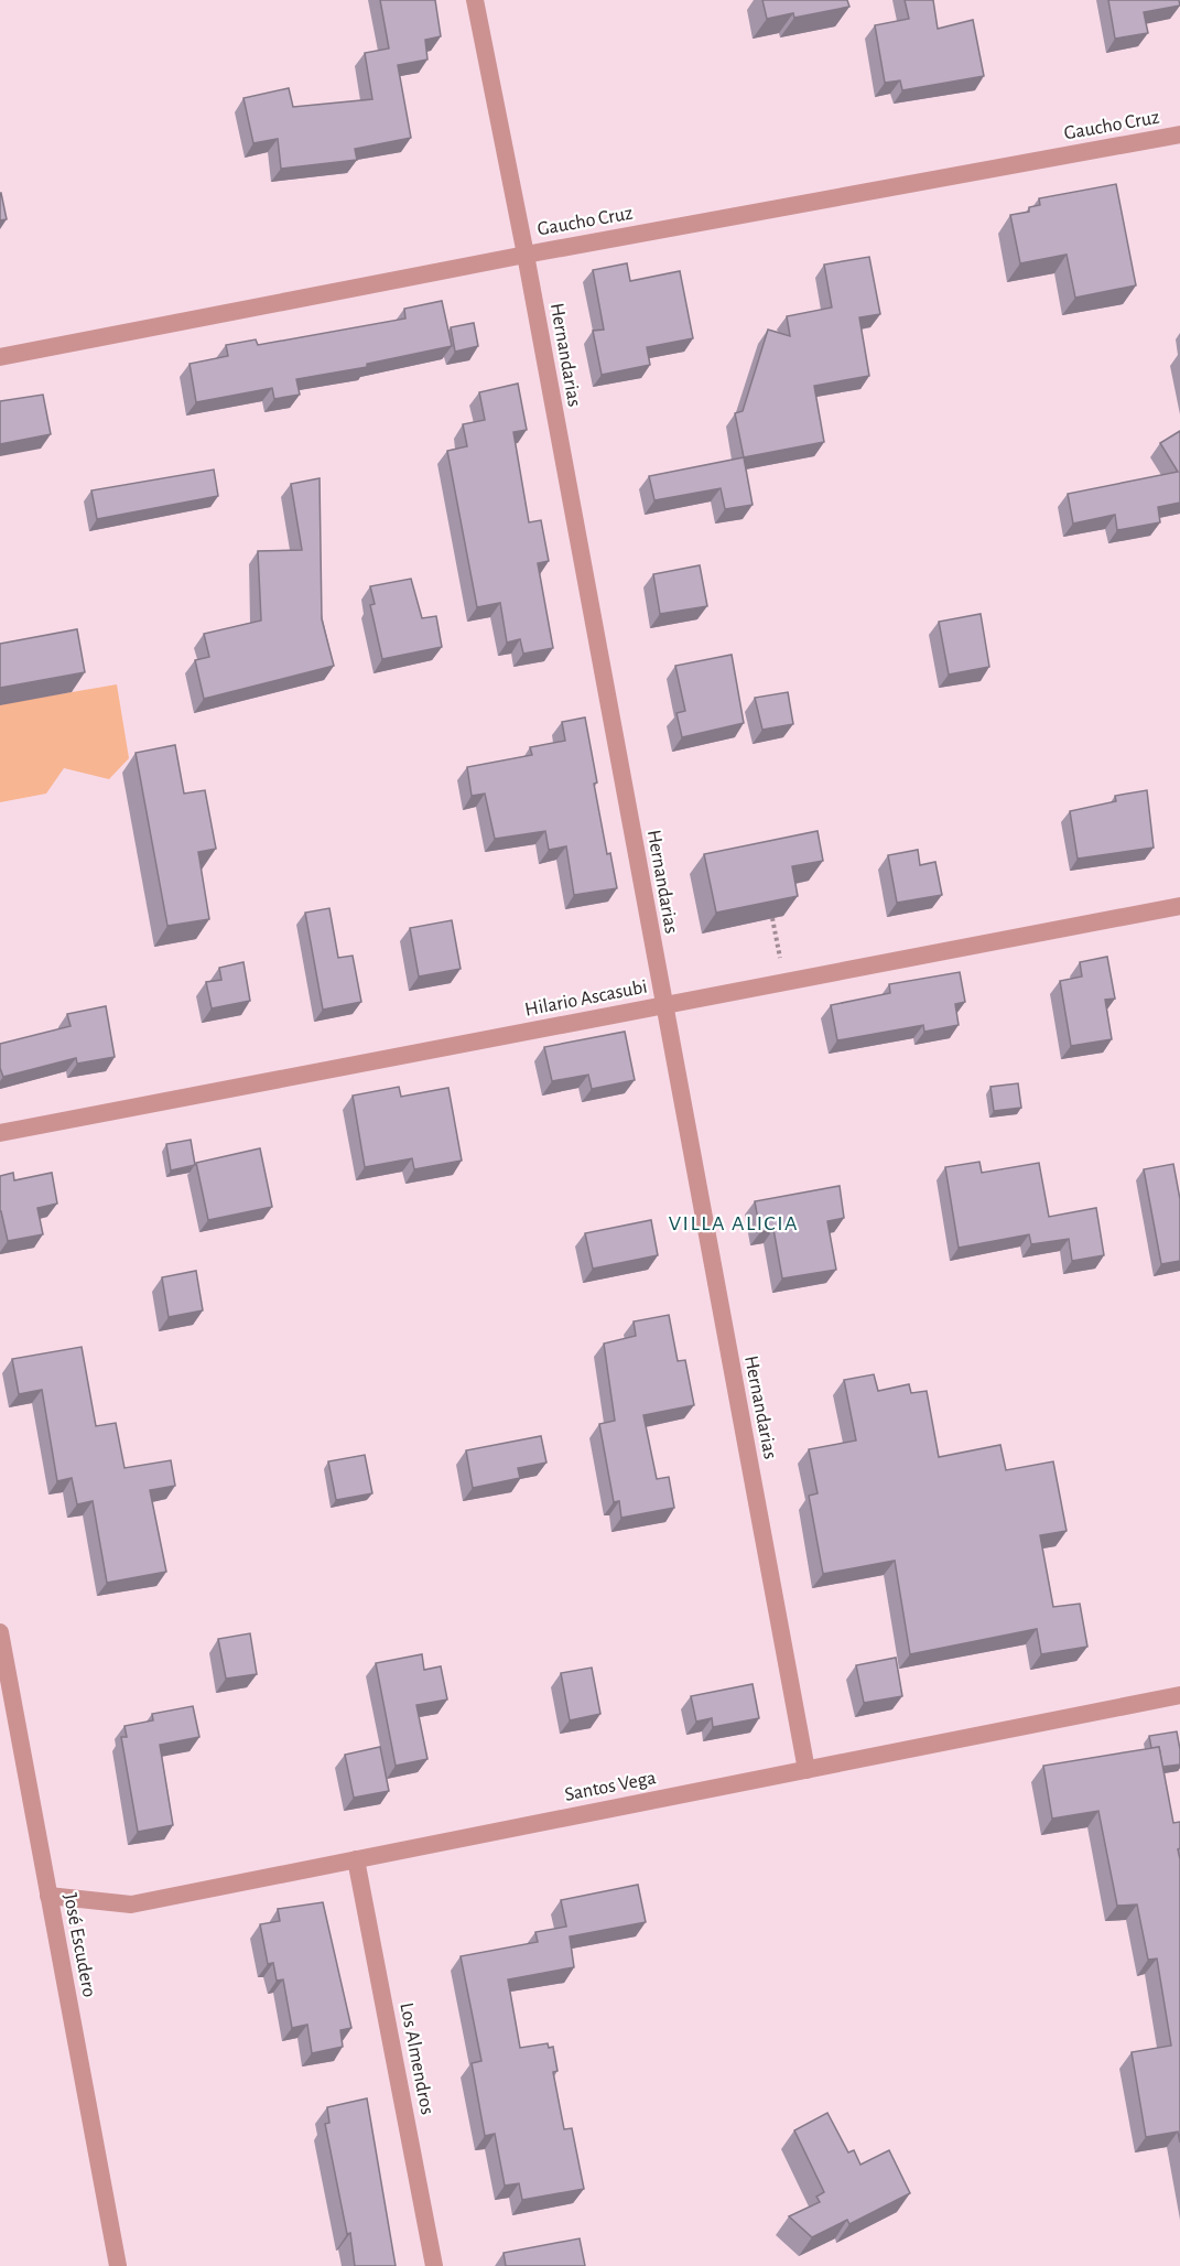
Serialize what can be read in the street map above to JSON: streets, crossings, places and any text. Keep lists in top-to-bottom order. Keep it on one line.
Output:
{"streets":{"street":["Gaucho Cruz","Hernandarias","Hilario Ascasubi","Santos Vega","José Escudero","Los Almendros"]},"crossings":[["Gaucho Cruz","Hernandarias"],["Hernandarias","Hilario Ascasubi"],["Hernandarias","Santos Vega"],["Santos Vega","José Escudero"],["Santos Vega","Los Almendros"]],"districts":["VILLA ALICIA"]}
